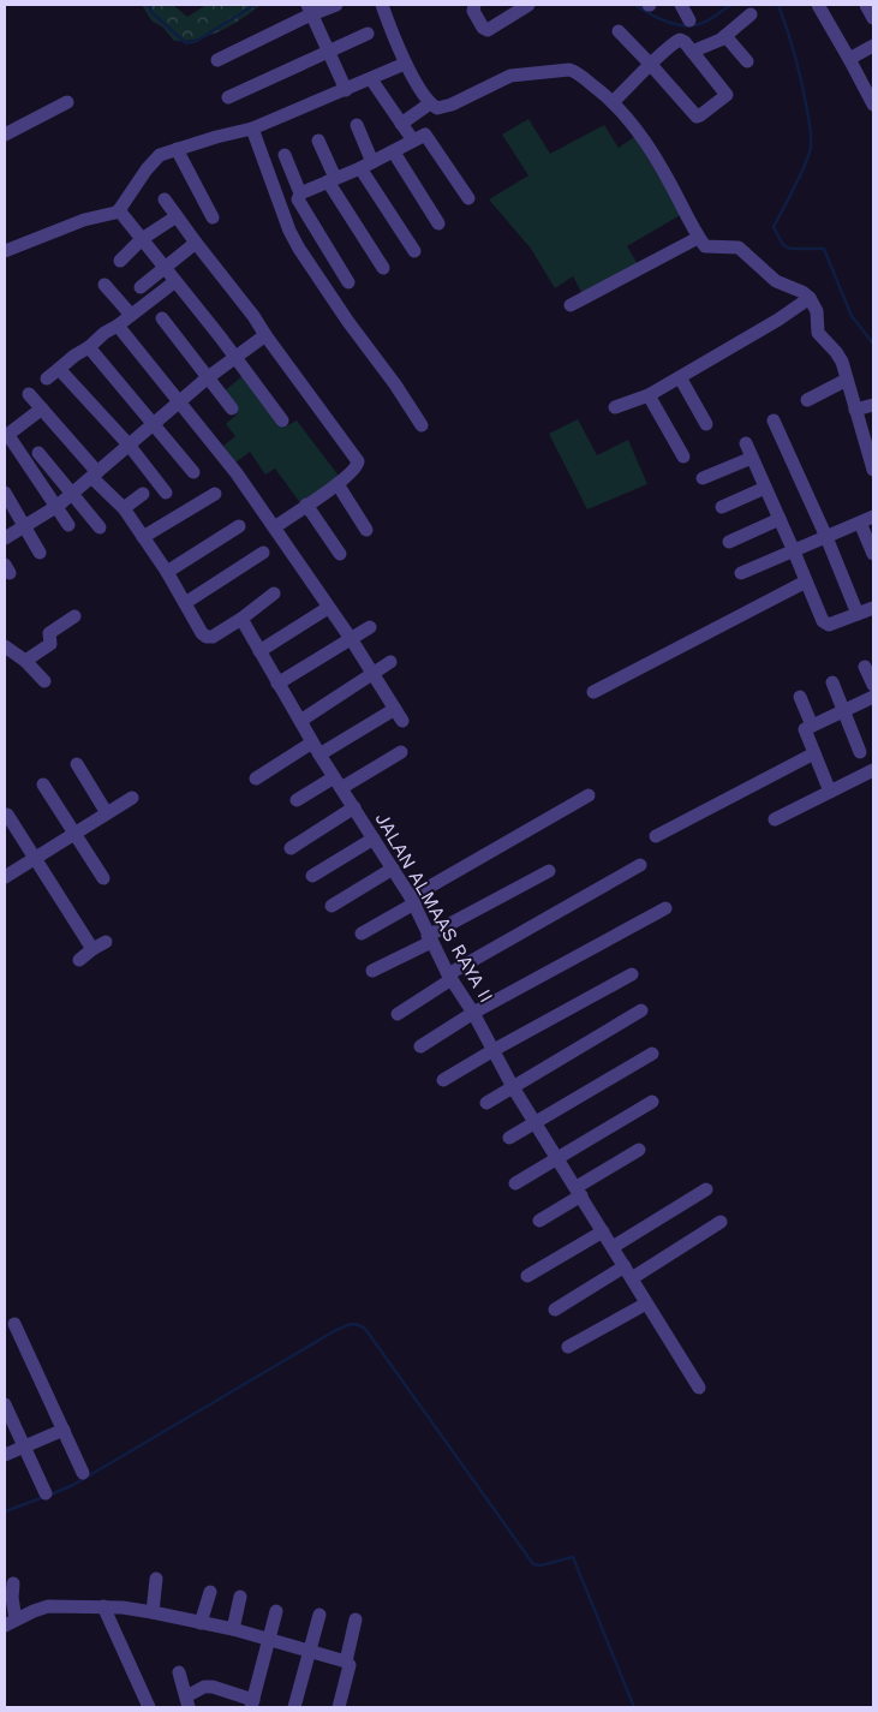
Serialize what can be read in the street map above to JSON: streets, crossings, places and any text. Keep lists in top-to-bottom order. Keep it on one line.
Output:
{"streets":{"street":["JALAN ALMAAS RAYA II"]}}
